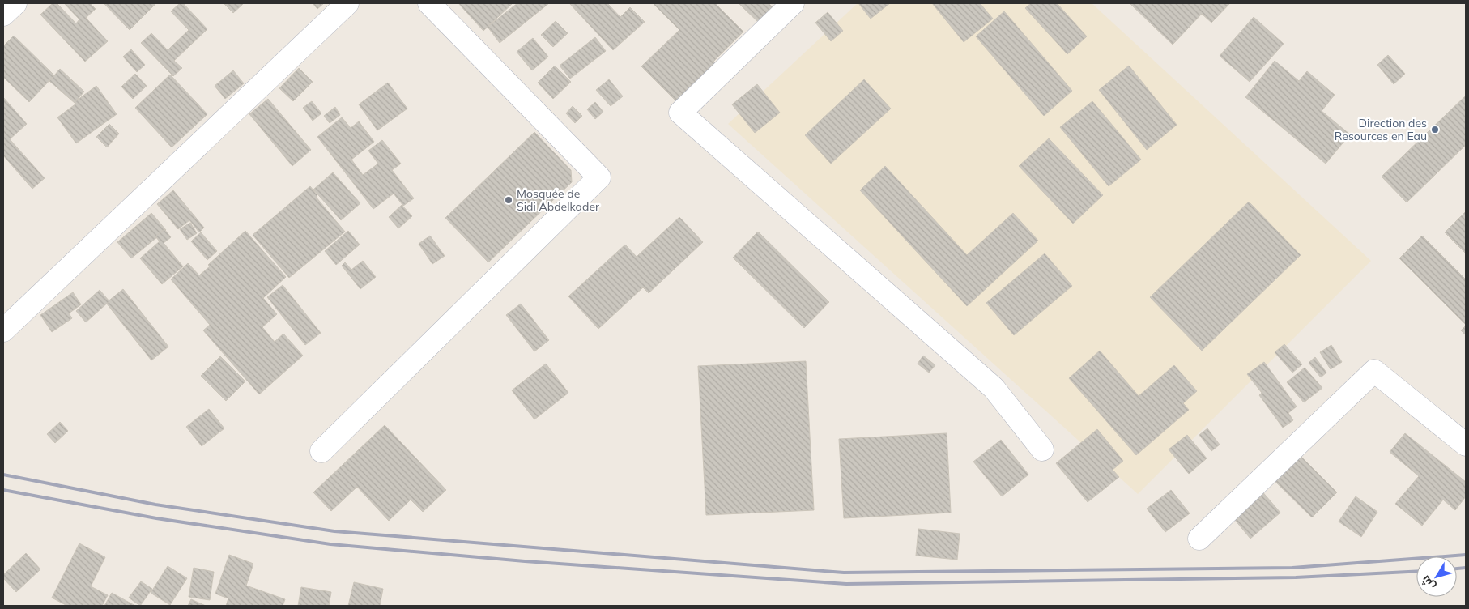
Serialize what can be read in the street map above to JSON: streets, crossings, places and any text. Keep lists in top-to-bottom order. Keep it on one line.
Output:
{"places":["Direction des Resources en Eau","Mosquée de Sidi Abdelkader"],"north":"bottom left"}
